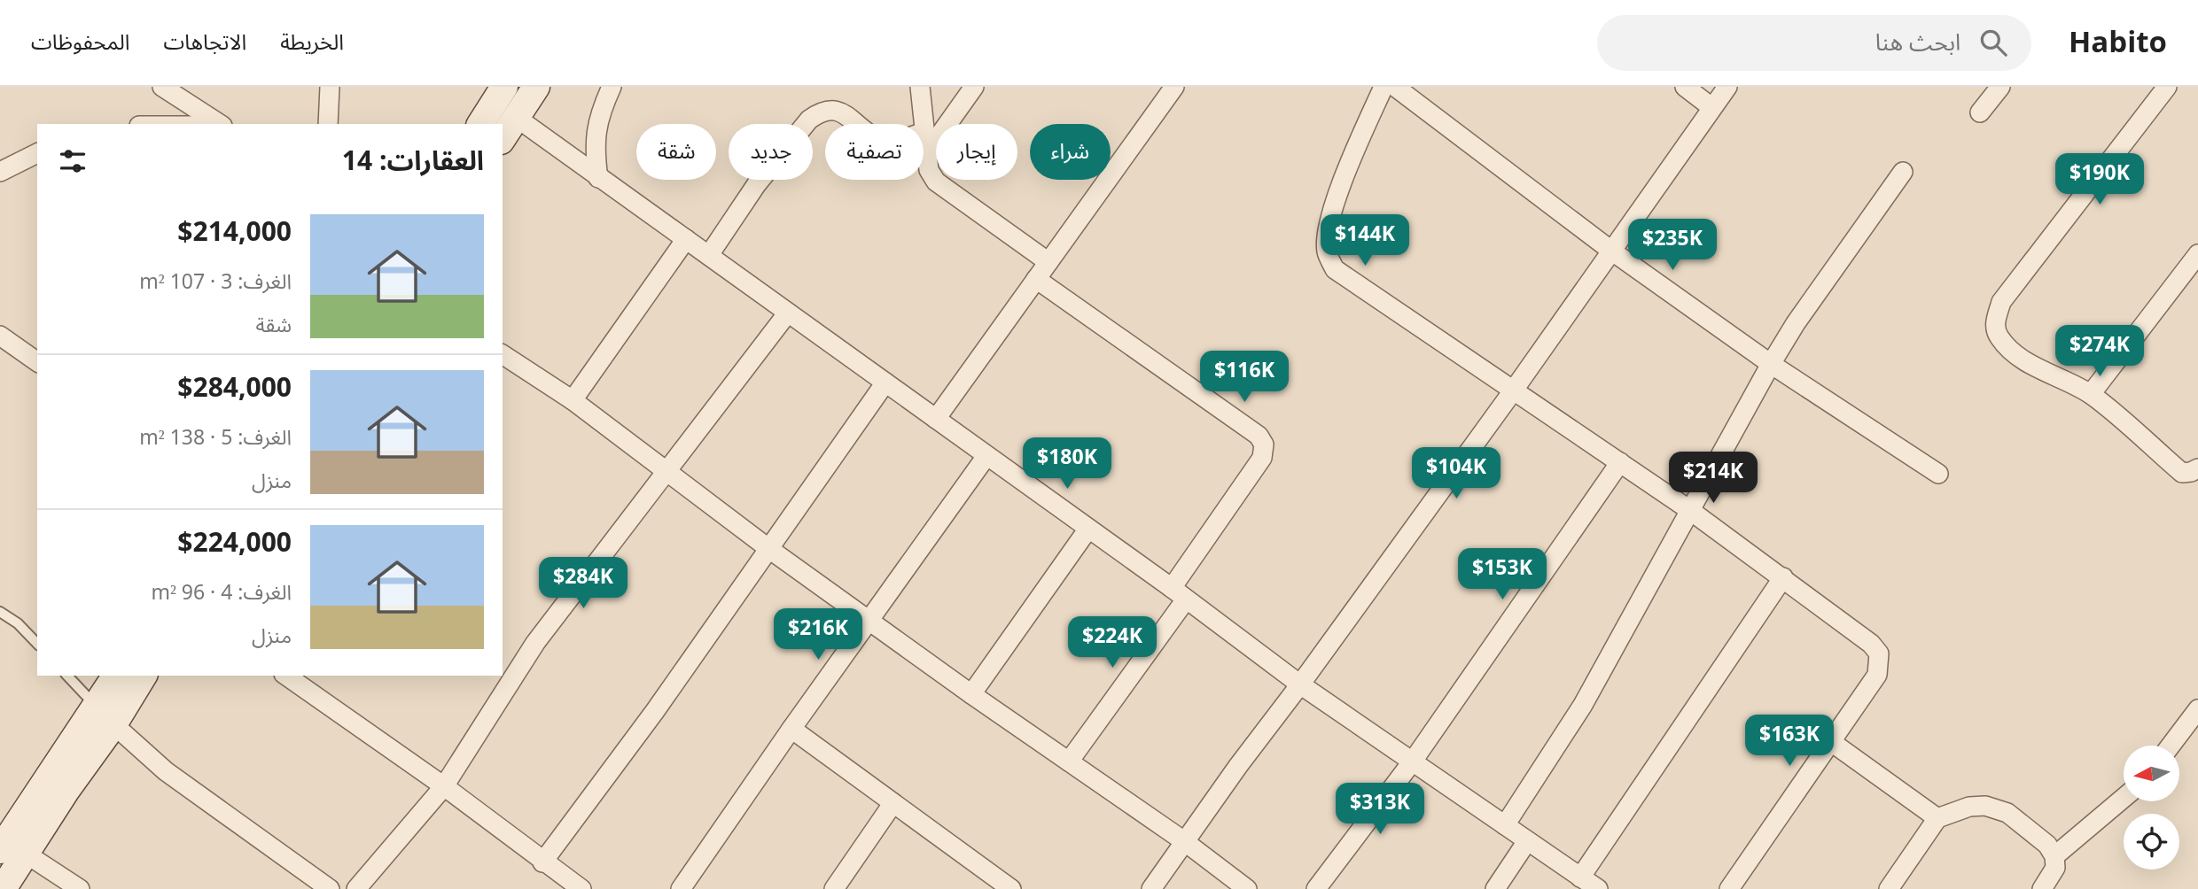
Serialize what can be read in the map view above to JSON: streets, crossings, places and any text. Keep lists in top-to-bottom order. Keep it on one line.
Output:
{"north":"left","page":{"header":"Habito","search":"ابحث هنا","nav":["الخريطة","الاتجاهات","المحفوظات"],"chip":["شراء","إيجار","تصفية","جديد","شقة"],"heading":"العقارات: 14","price":["$190K","$144K","$235K","$274K","$116K","$180K","$104K","$214K","$153K","$284K","$216K","$224K","$163K","$313K"],"list":[{"name":"$214,000","note":"الغرف: 3 · 107 m² · شقة"},{"name":"$284,000","note":"الغرف: 5 · 138 m² · منزل"},{"name":"$224,000","note":"الغرف: 4 · 96 m² · منزل"}]}}
